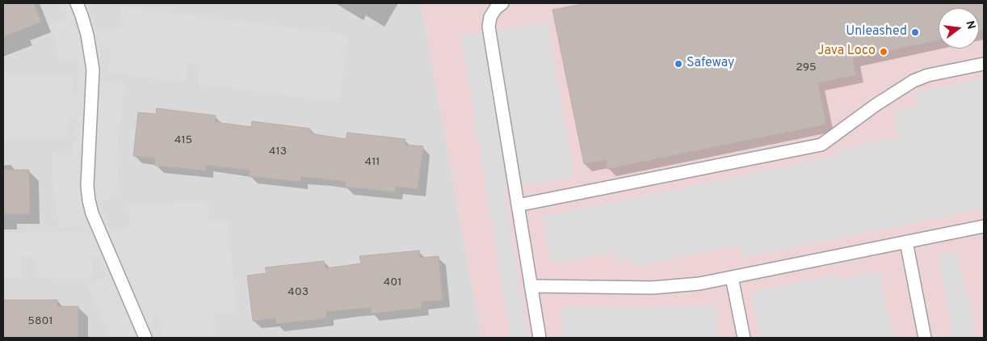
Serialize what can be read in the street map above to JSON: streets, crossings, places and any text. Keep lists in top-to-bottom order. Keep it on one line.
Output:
{"places":["Unleashed","Java Loco","Safeway"],"house_numbers":["295","415","413","411","401","403","5801"],"north":"right"}
